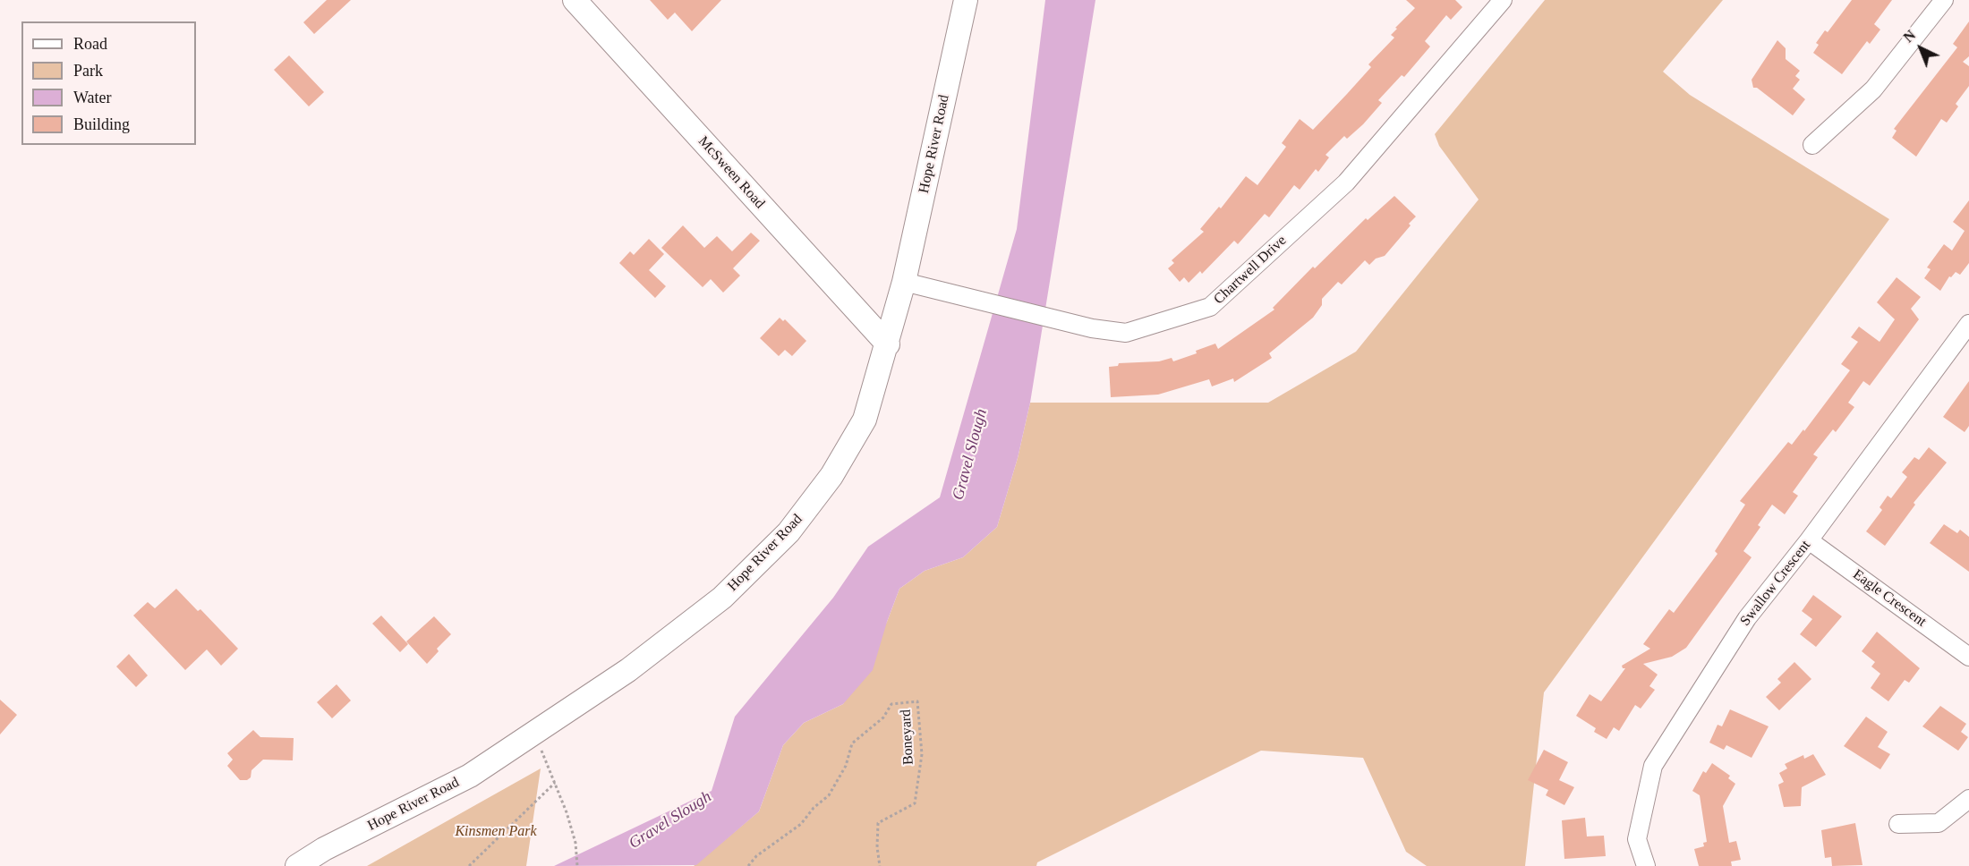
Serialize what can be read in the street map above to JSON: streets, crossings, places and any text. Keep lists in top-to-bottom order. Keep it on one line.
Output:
{"streets":{"street":["Hope River Road","McSween Road","Chartwell Drive","Swallow Crescent","Eagle Crescent"],"path":["Boneyard"]},"crossings":[["Hope River Road","McSween Road"],["Hope River Road","Chartwell Drive"],["Swallow Crescent","Eagle Crescent"]],"water":["Gravel Slough"],"parks":["Kinsmen Park"],"legend":["Road","Park","Water","Building"],"north":"top left"}
